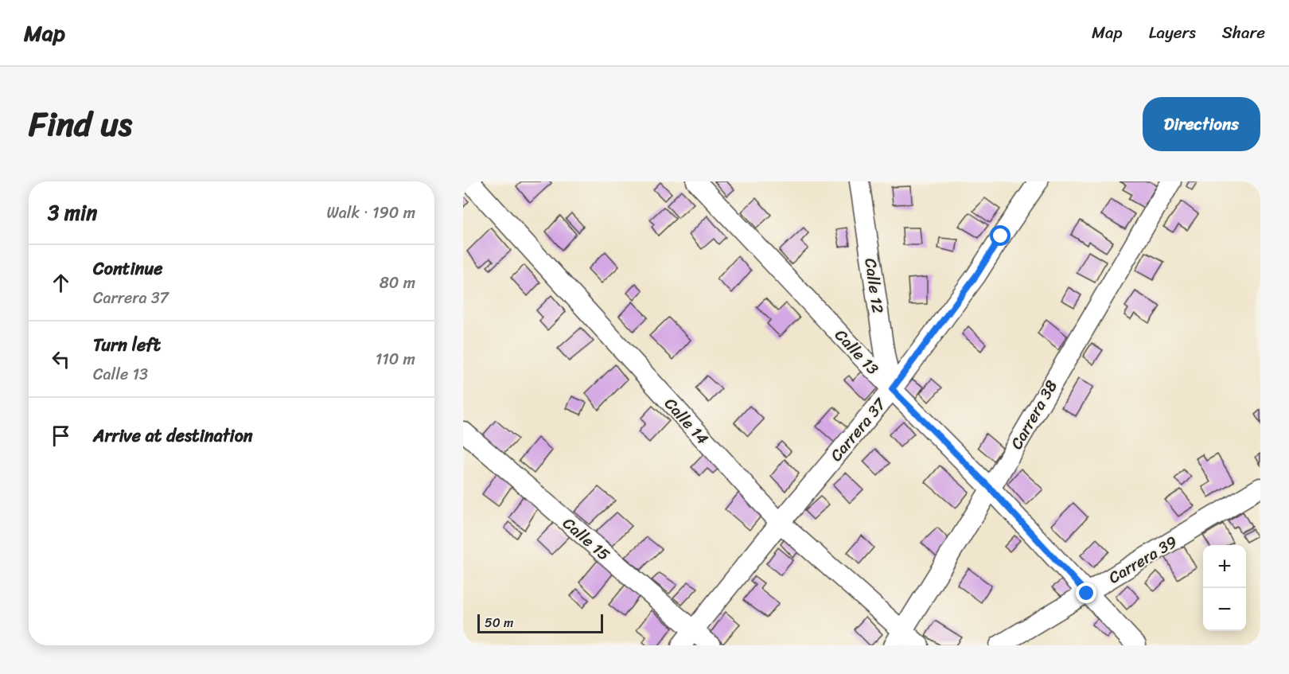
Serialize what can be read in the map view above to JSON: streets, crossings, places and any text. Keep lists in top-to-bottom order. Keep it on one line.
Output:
{"streets":{"street":["Calle 12","Calle 13","Carrera 38","Calle 14","Carrera 37","Calle 15","Carrera 39"]},"crossings":[["Calle 12","Calle 13"],["Calle 12","Carrera 37"],["Calle 13","Carrera 38"],["Calle 13","Carrera 37"],["Calle 13","Carrera 39"],["Carrera 38","Calle 14"],["Calle 14","Carrera 37"],["Carrera 37","Calle 15"]],"scale_bar":"50 m","page":{"header":"Map","nav":["Map","Layers","Share"],"title":"Find us","buttons":"Directions","heading":["3 min","Walk · 190 m"],"list":[["Continue","Carrera 37","80 m"],["Turn left","Calle 13","110 m"],"Arrive at destination"],"map_buttons":["+","−"],"scale":"50 m"}}
